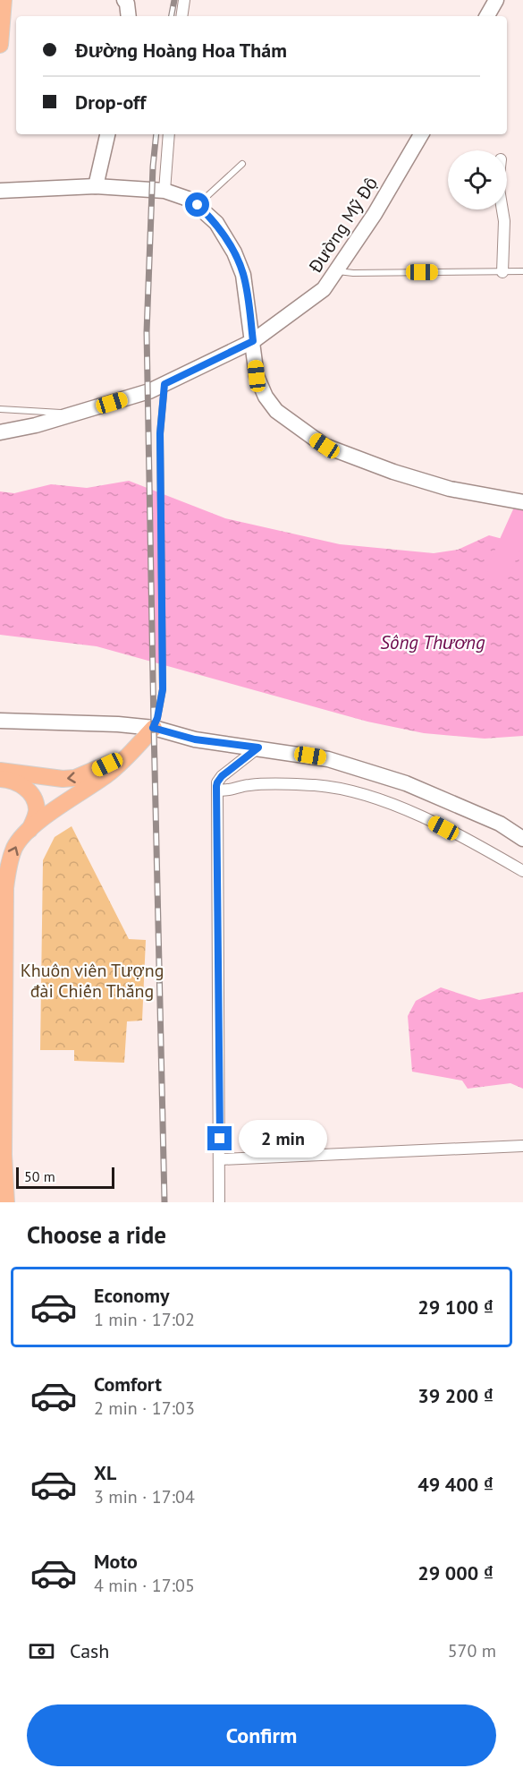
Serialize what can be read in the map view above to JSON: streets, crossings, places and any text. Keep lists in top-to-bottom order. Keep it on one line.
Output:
{"streets":{"street":["Đường Mỹ Độ"]},"water":["Sông Thương"],"parks":["Khuôn viên Tượng đài Chiến Thắng"],"scale_bar":"50 m","page":{"banner":["Đường Hoàng Hoa Thám","Drop-off"],"bubble":"2 min","scale":"50 m","heading":"Choose a ride","list":[{"name":"Economy","note":"1 min · 17:02","value":"29 100 ₫"},{"name":"Comfort","note":"2 min · 17:03","value":"39 200 ₫"},{"name":"XL","note":"3 min · 17:04","value":"49 400 ₫"},{"name":"Moto","note":"4 min · 17:05","value":"29 000 ₫"}],"pay":["Cash","570 m"],"buttons":"Confirm"}}
